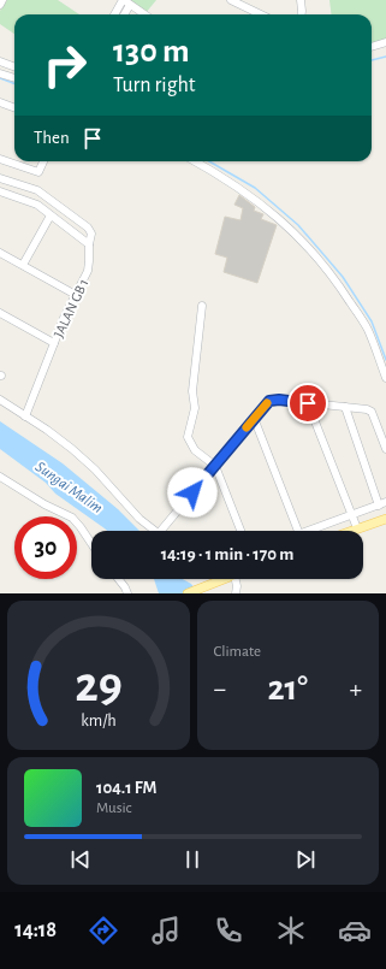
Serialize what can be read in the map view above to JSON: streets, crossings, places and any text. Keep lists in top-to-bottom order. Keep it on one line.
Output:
{"streets":{"street":["JALAN GB 1"]},"water":["Sungai Malim"],"page":{"turn":["130 m","Turn right"],"then":"Then","limit":"30","trip":"14:19 · 1 min · 170 m","tile":"Climate","heat":["−","21°","+"],"song":["104.1 FM","Music"],"tabs":"14:18","gauge":["29","km/h"]}}
